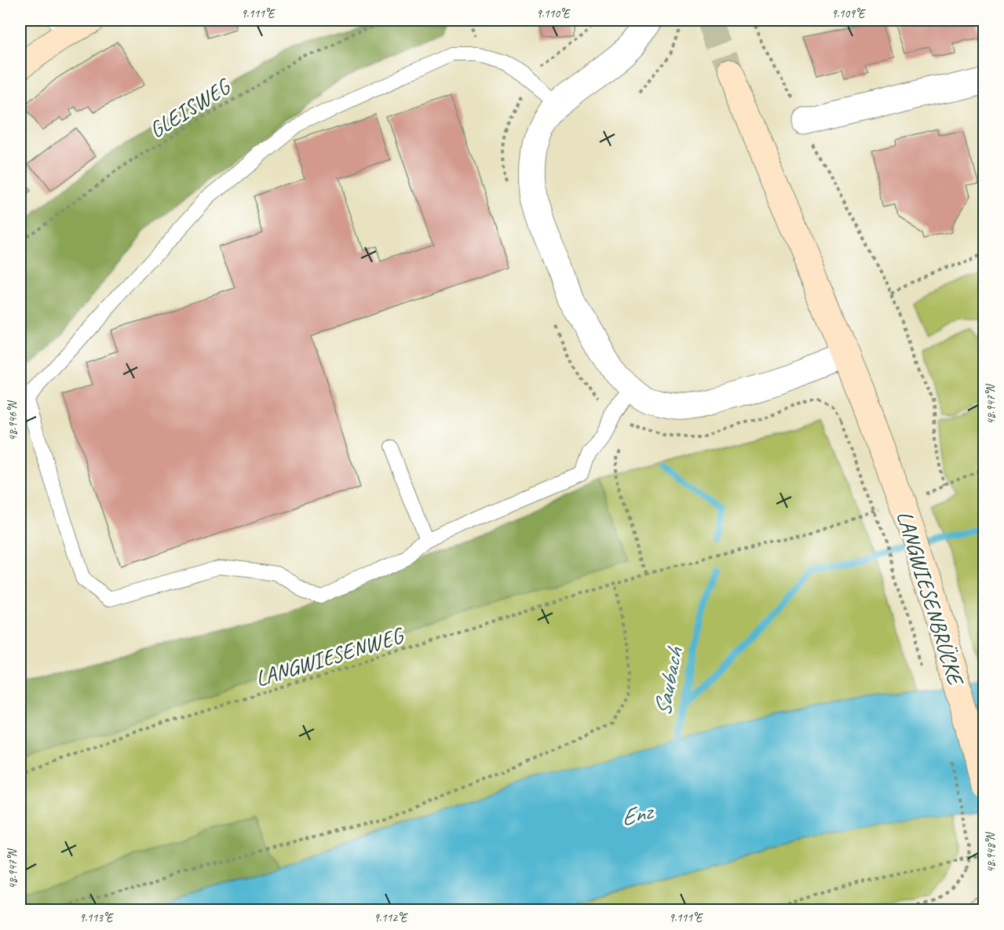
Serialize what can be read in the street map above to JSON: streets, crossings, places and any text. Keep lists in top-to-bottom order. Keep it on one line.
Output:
{"streets":{"main road":["LANGWIESENBRÜCKE"],"path":["GLEISWEG","LANGWIESENWEG"]},"water":["Saubach","Enz"],"coordinates":["9.111°E","9.110°E","9.109°E","48.947°N","48.946°N","48.948°N","9.113°E","9.112°E"]}
